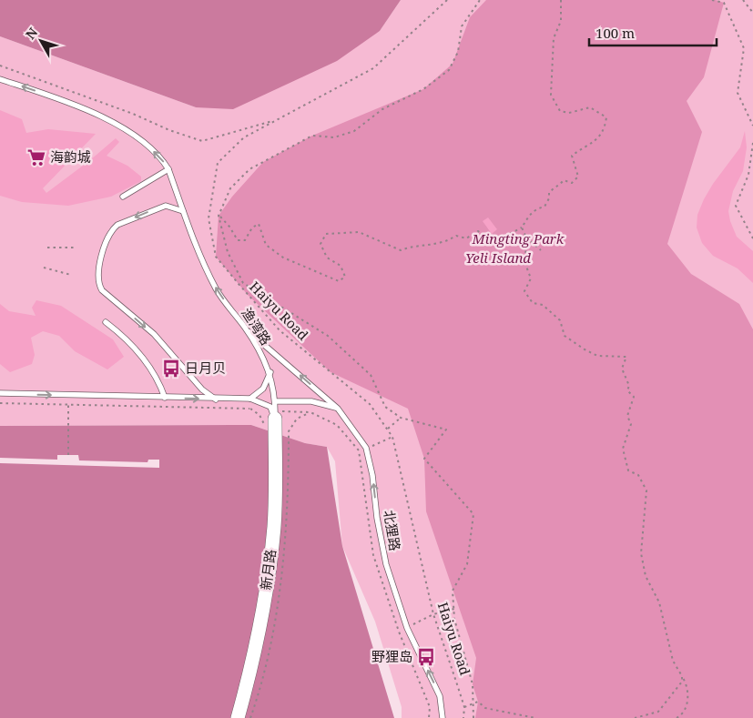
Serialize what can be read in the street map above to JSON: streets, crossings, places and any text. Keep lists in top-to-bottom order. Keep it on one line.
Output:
{"streets":{"street":["新月路"],"lane":["渔湾路","北狸路"],"path":["Haiyu Road"]},"crossings":[["渔湾路","北狸路"],["渔湾路","新月路"]],"one_way":["渔湾路","北狸路"],"parks":["Mingting Park","Yeli Island"],"places":{"supermarket":["海韵城"],"bus stop":["日月贝","野狸岛"]},"scale_bar":"100 m","north":"top left"}
